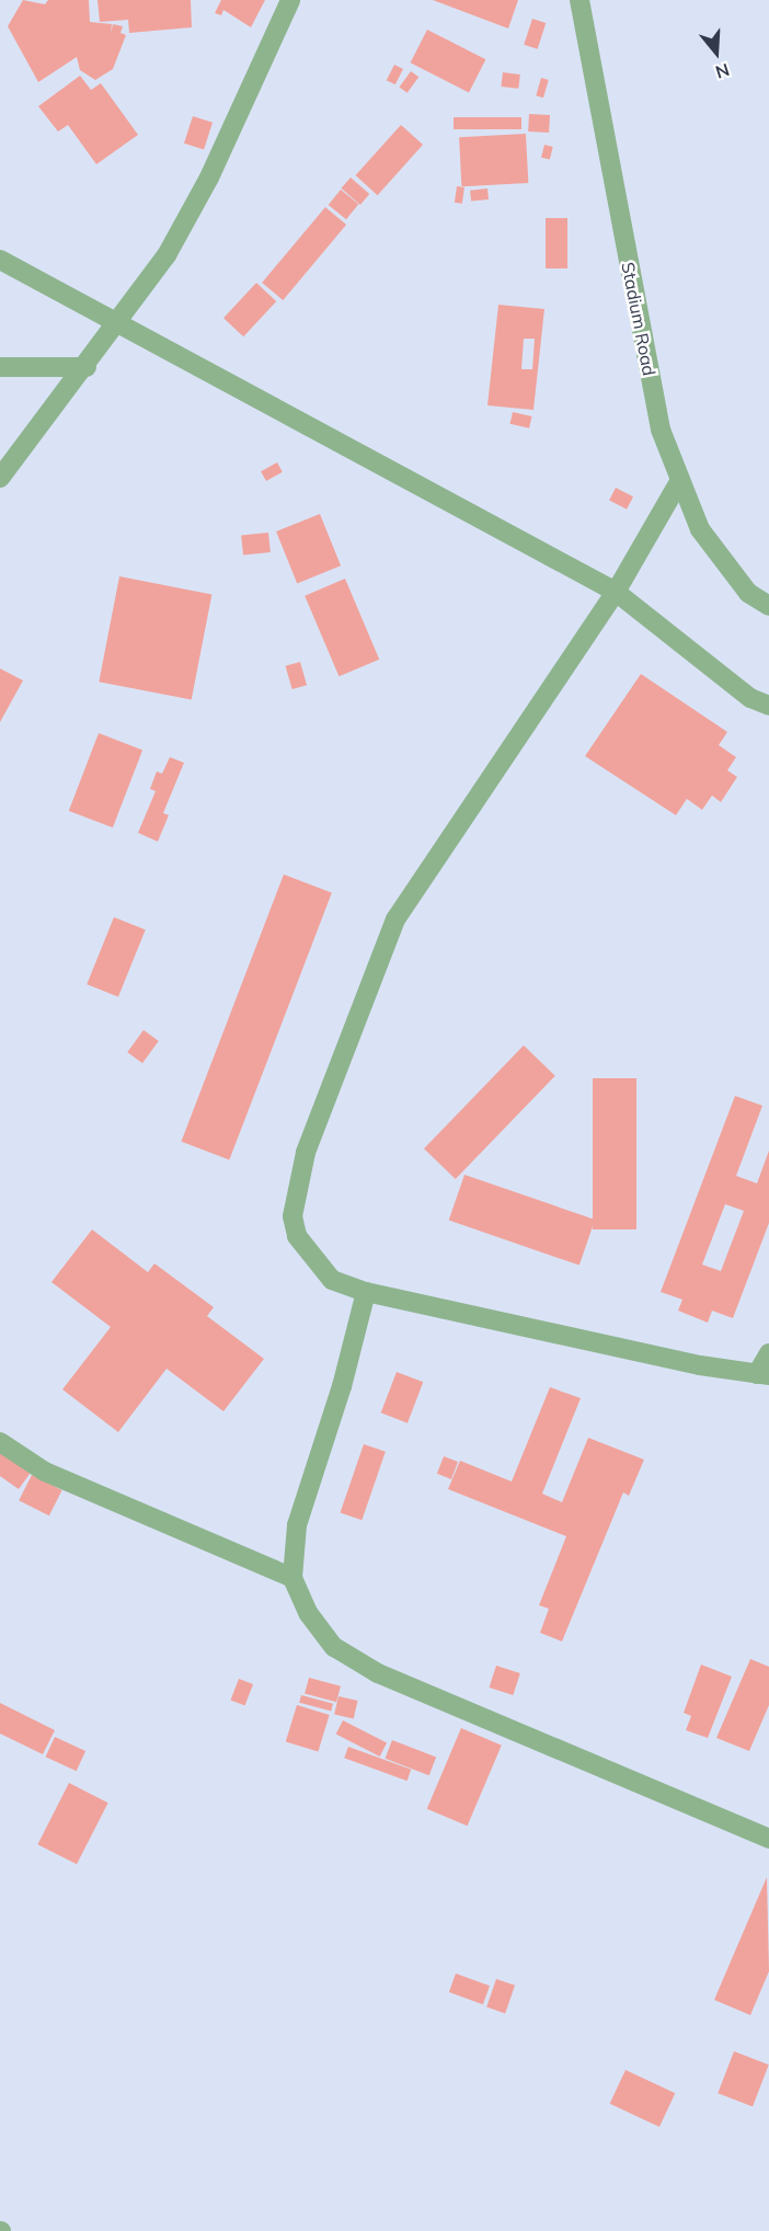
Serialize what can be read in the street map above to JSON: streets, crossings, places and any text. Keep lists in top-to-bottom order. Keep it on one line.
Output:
{"streets":{"street":["Stadium Road"]},"north":"bottom"}
